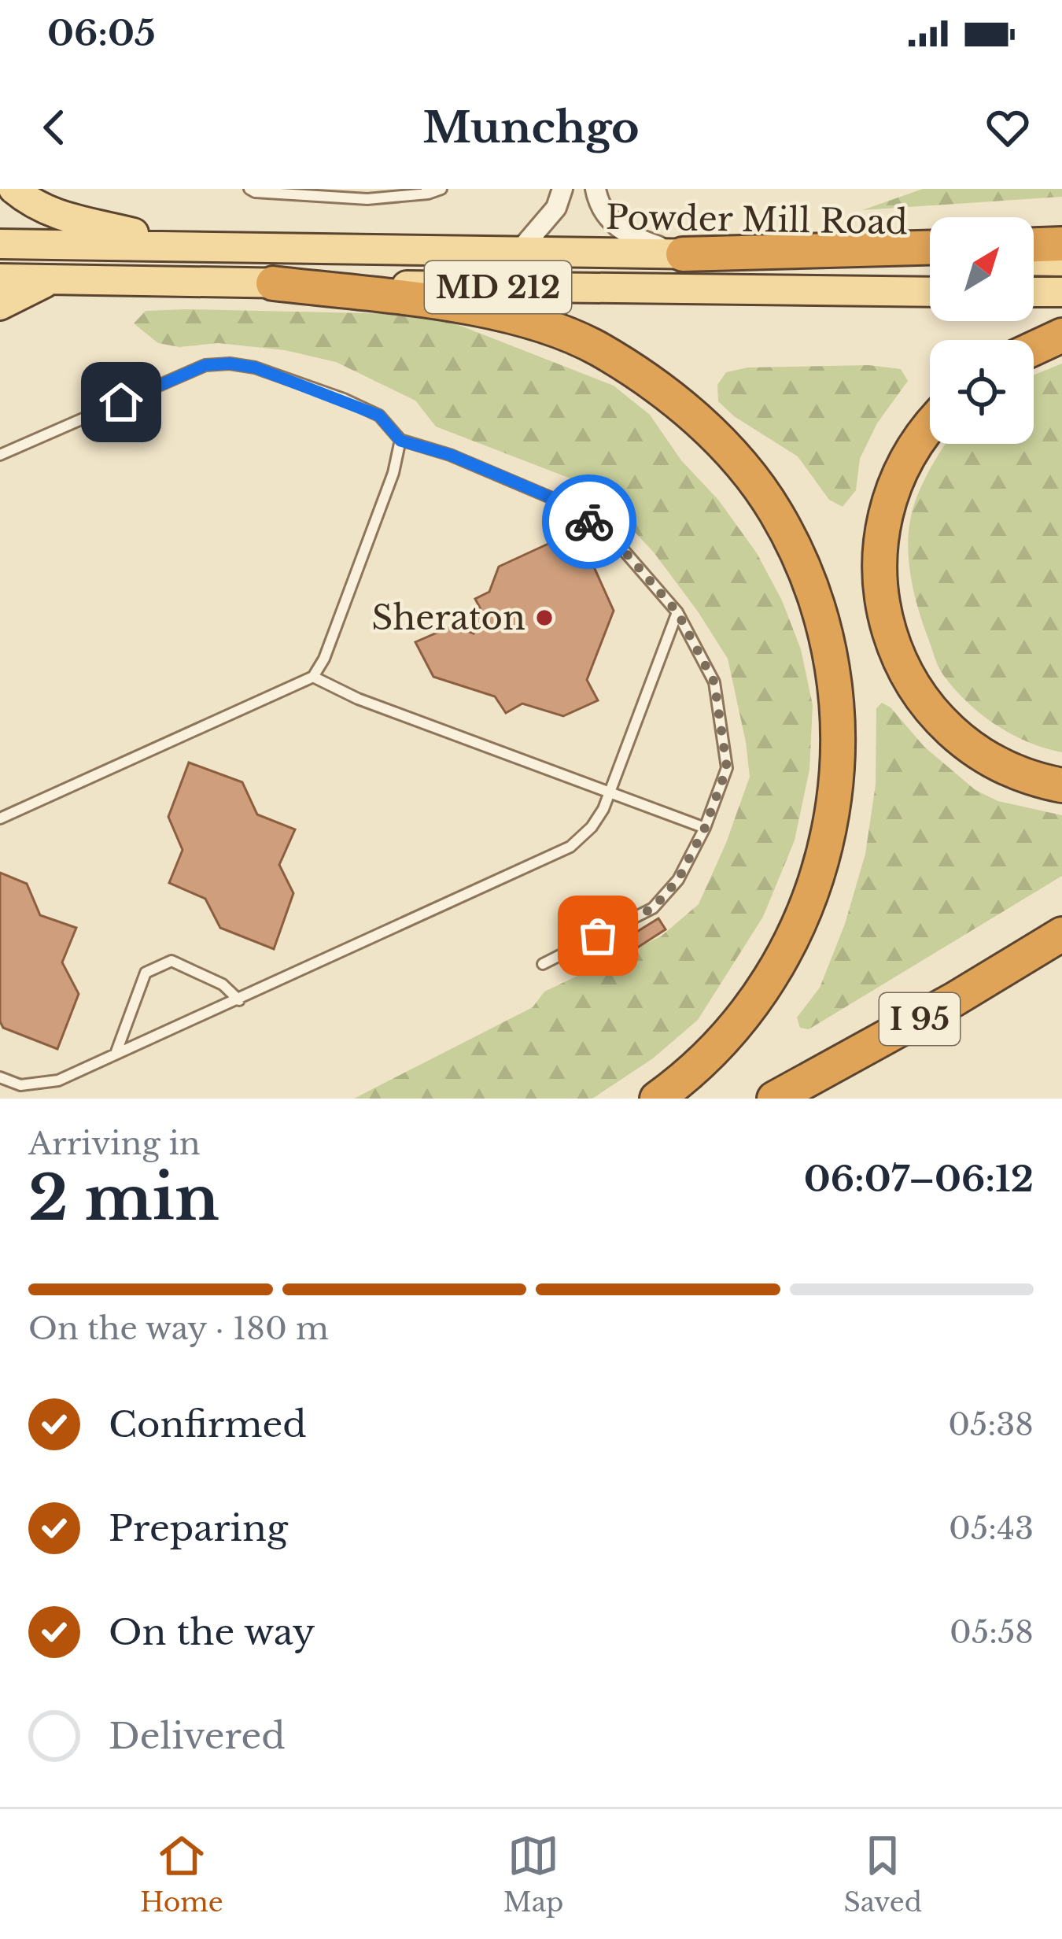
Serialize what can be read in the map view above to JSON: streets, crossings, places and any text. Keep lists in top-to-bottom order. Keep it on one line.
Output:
{"streets":{"highway":["I 95"],"main road":["Powder Mill Road","MD 212"]},"places":["Sheraton"],"north":"top right","page":{"status":"06:05","header":"Munchgo","heading":["2 min","Arriving in","06:07–06:12"],"bar":"On the way · 180 m","list":[["Confirmed","05:38"],["Preparing","05:43"],["On the way","05:58"],"Delivered"],"tabs":["Home","Map","Saved"]}}
